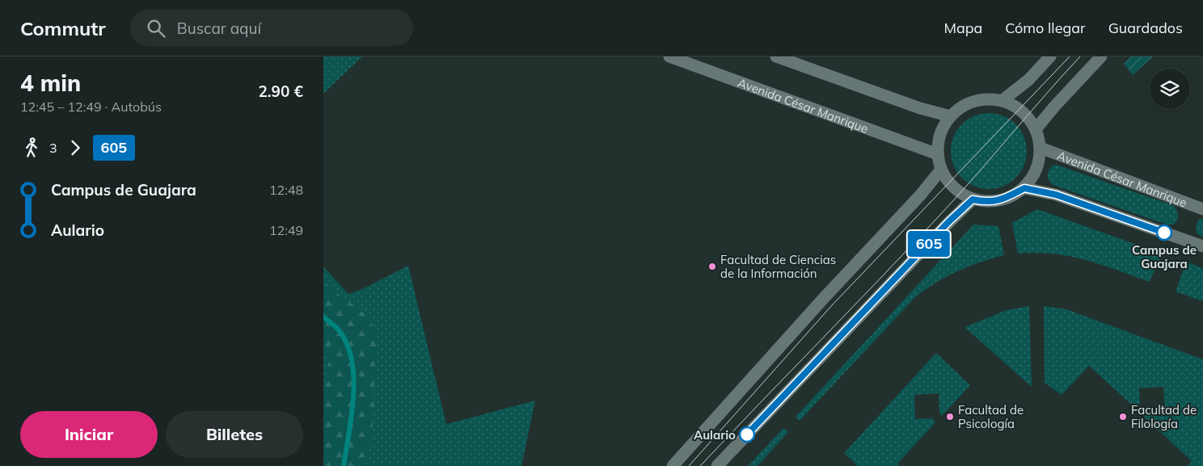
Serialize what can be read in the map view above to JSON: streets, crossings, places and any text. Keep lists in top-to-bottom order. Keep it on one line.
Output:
{"streets":{"street":["Avenida César Manrique"]},"places":["Campus de Guajara","Facultad de Ciencias de la Información","Facultad de Psicología","Facultad de Filología","Aulario"],"lines":["bus line 605"],"page":{"header":"Commutr","search":"Buscar aquí","nav":["Mapa","Cómo llegar","Guardados"],"heading":["4 min","12:45 – 12:49 · Autobús","2.90 €"],"on_map":"605","legs":["3","605"],"list":[{"name":"Campus de Guajara","value":"12:48"},{"name":"Aulario","value":"12:49"}],"buttons":["Iniciar","Billetes"]}}
